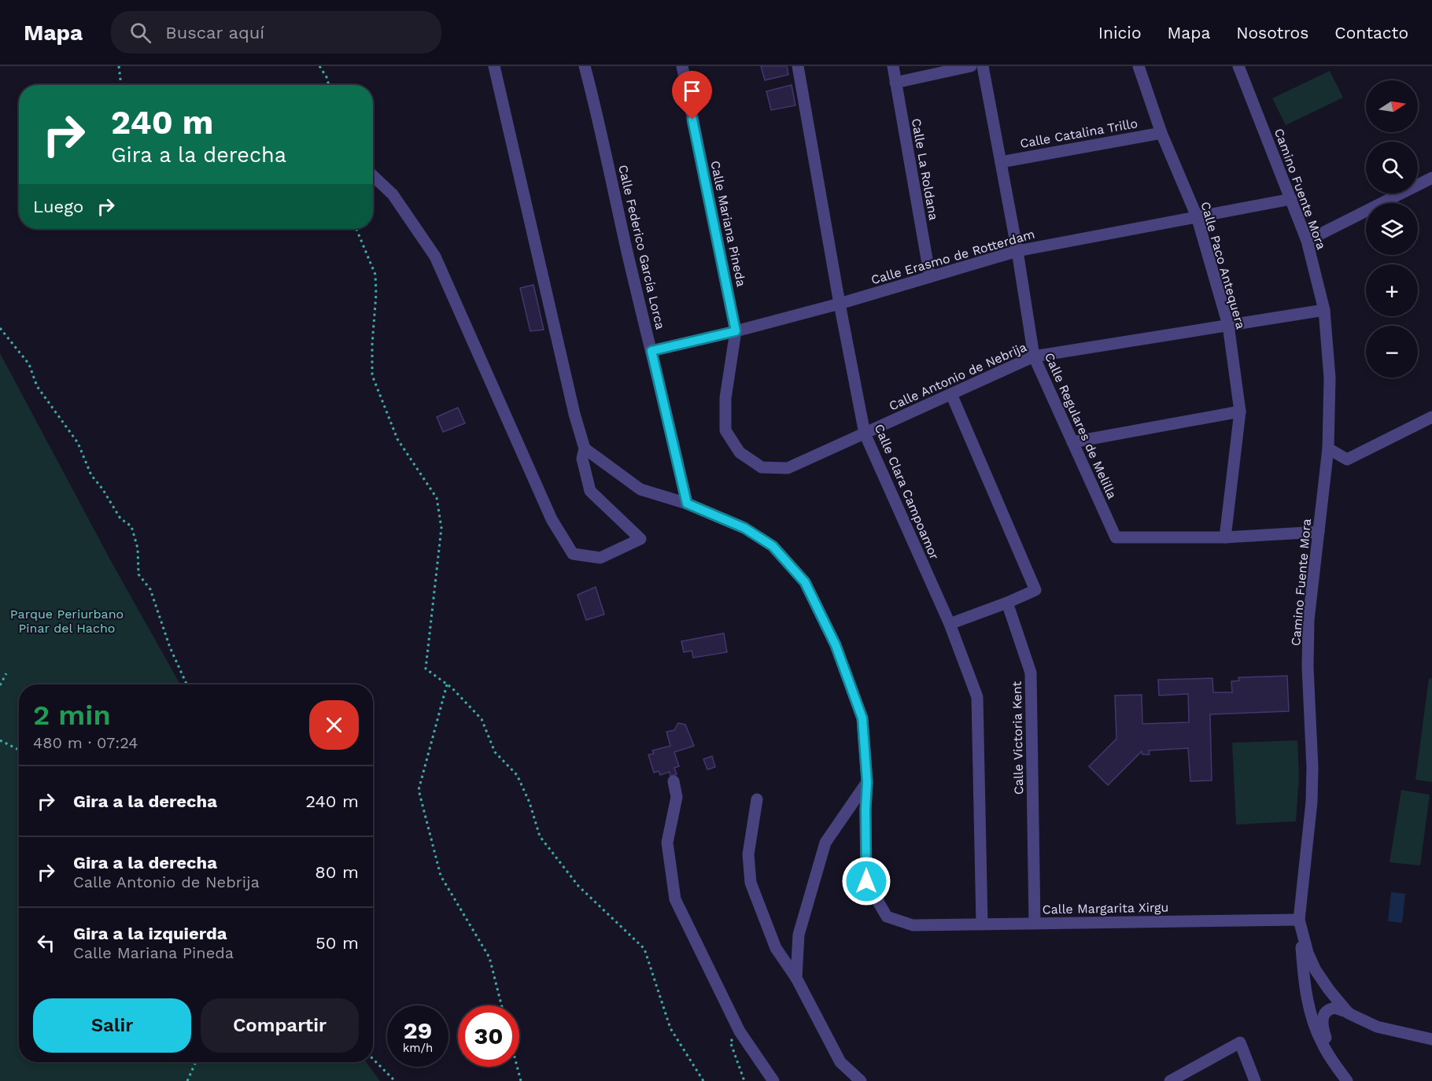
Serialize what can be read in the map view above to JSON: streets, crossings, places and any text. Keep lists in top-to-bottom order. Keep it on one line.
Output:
{"streets":{"street":["Calle Catalina Trillo","Calle La Roldana","Camino Fuente Mora","Calle Mariana Pineda","Calle Federico García Lorca","Calle Erasmo de Rotterdam","Calle Paco Antequera","Calle Antonio de Nebrija","Calle Regulares de Melilla","Calle Clara Campoamor","Calle Victoria Kent","Calle Margarita Xirgu"]},"crossings":[["Calle Catalina Trillo","Calle Paco Antequera"],["Calle Catalina Trillo","Calle Regulares de Melilla"],["Calle La Roldana","Calle Erasmo de Rotterdam"],["Camino Fuente Mora","Calle Erasmo de Rotterdam"],["Camino Fuente Mora","Calle Antonio de Nebrija"],["Camino Fuente Mora","Calle Regulares de Melilla"],["Camino Fuente Mora","Calle Margarita Xirgu"],["Calle Mariana Pineda","Calle Erasmo de Rotterdam"],["Calle Mariana Pineda","Calle Antonio de Nebrija"],["Calle Mariana Pineda","Calle Clara Campoamor"],["Calle Erasmo de Rotterdam","Calle Paco Antequera"],["Calle Erasmo de Rotterdam","Calle Antonio de Nebrija"],["Calle Erasmo de Rotterdam","Calle Regulares de Melilla"],["Calle Erasmo de Rotterdam","Calle Clara Campoamor"],["Calle Paco Antequera","Calle Antonio de Nebrija"],["Calle Paco Antequera","Calle Regulares de Melilla"],["Calle Antonio de Nebrija","Calle Regulares de Melilla"],["Calle Antonio de Nebrija","Calle Clara Campoamor"],["Calle Clara Campoamor","Calle Margarita Xirgu"],["Calle Victoria Kent","Calle Margarita Xirgu"]],"parks":["Parque Periurbano Pinar del Hacho"],"north":"right","page":{"header":"Mapa","search":"Buscar aquí","nav":["Inicio","Mapa","Nosotros","Contacto"],"map_buttons":["+","−"],"turn":["240 m","Gira a la derecha"],"then":"Luego","heading":["2 min","480 m · 07:24"],"list":[{"name":"Gira a la derecha","value":"240 m"},{"name":"Gira a la derecha","note":"Calle Antonio de Nebrija","value":"80 m"},{"name":"Gira a la izquierda","note":"Calle Mariana Pineda","value":"50 m"}],"buttons":["Salir","Compartir"],"speed":"29 km/h","limit":"30"}}
